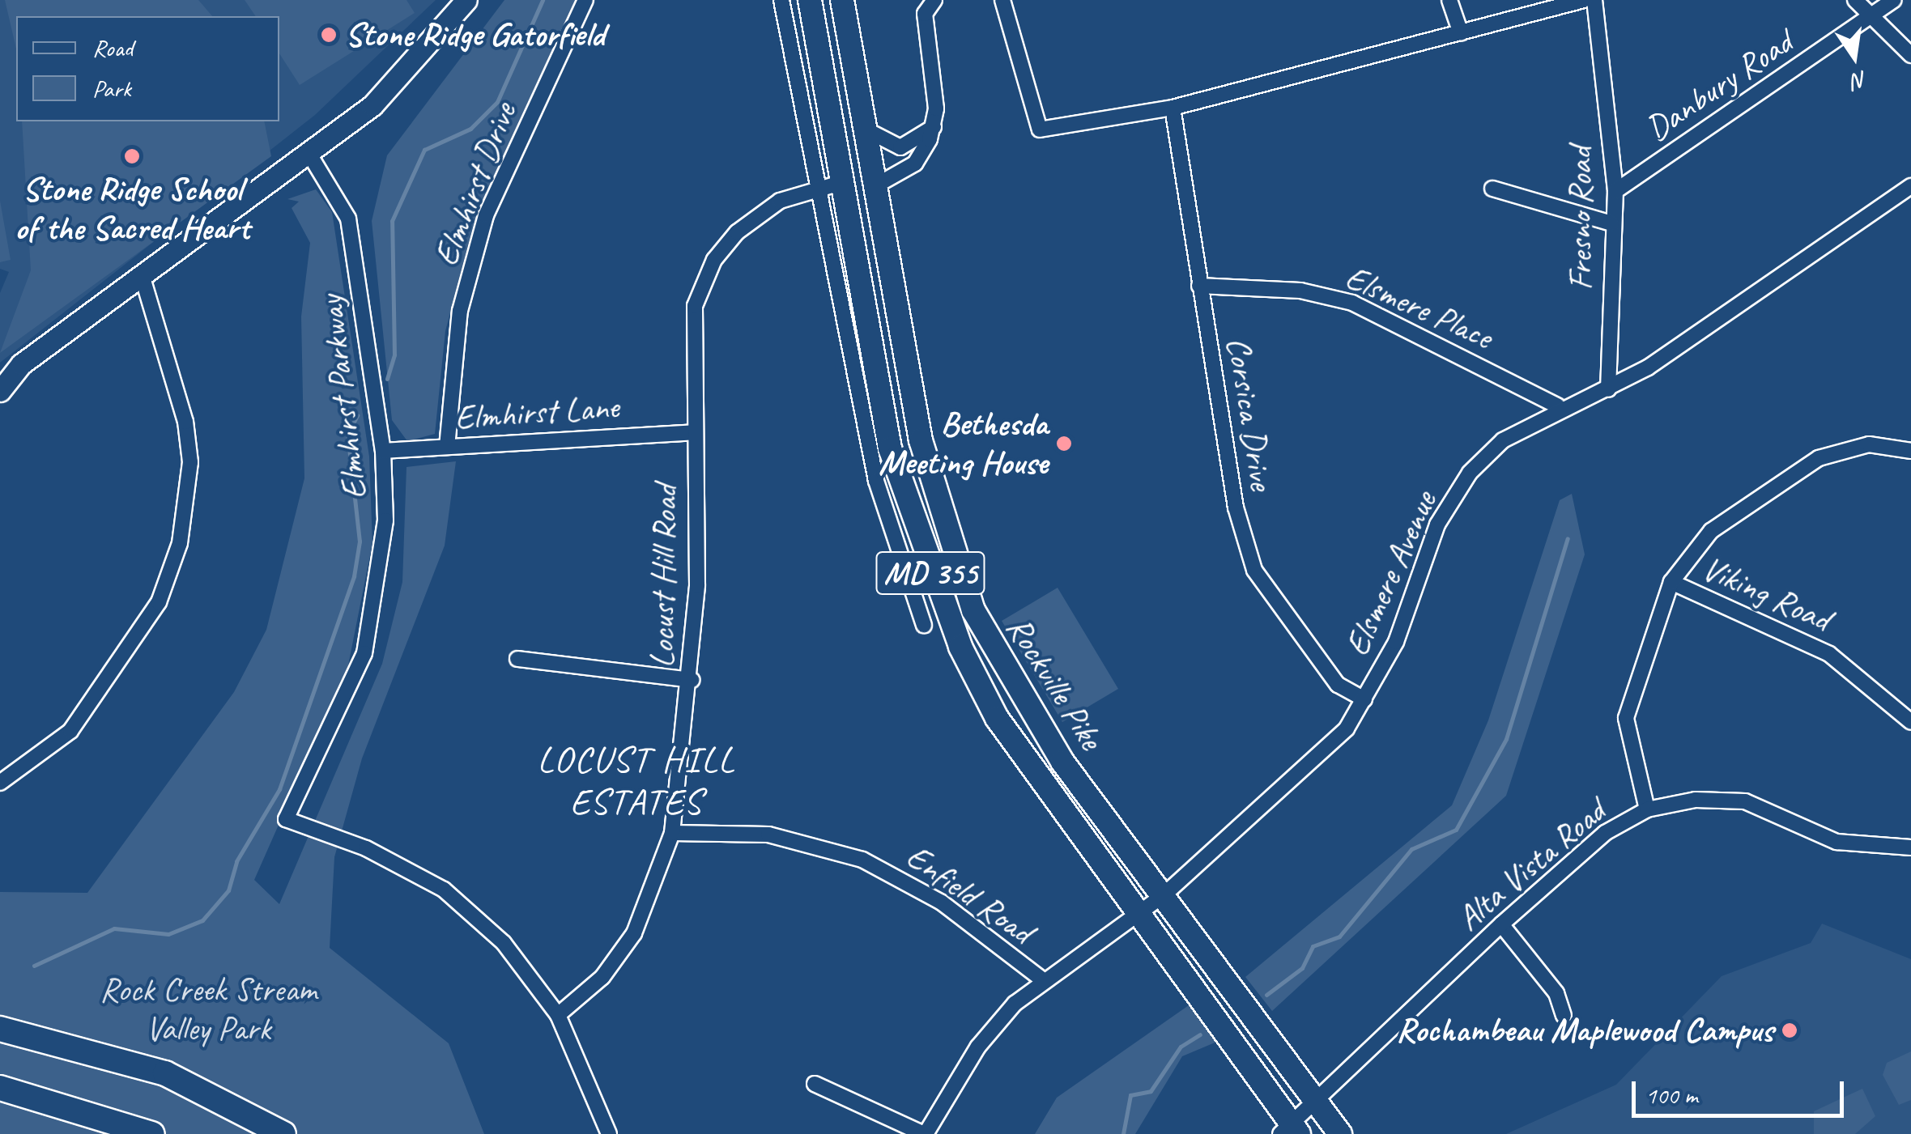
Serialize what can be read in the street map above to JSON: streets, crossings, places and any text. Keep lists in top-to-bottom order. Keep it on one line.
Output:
{"streets":{"main road":["MD 355","Rockville Pike"],"street":["Danbury Road","Elmhirst Drive","Fresno Road","Elsmere Place","Elmhirst Parkway","Elmhirst Lane","Corsica Drive","Elsmere Avenue","Locust Hill Road","Viking Road","Alta Vista Road","Enfield Road"]},"crossings":[["Danbury Road","Fresno Road"],["Elmhirst Drive","Elmhirst Lane"],["Fresno Road","Elsmere Avenue"],["Elsmere Place","Corsica Drive"],["Elsmere Place","Elsmere Avenue"],["Elmhirst Parkway","Elmhirst Lane"],["Elmhirst Parkway","Locust Hill Road"],["Elmhirst Lane","Locust Hill Road"],["Corsica Drive","Elsmere Avenue"],["Elsmere Avenue","Rockville Pike"],["Elsmere Avenue","Enfield Road"],["Locust Hill Road","Rockville Pike"],["Locust Hill Road","Enfield Road"],["Rockville Pike","Alta Vista Road"]],"districts":["LOCUST HILL ESTATES"],"parks":["Rock Creek Stream Valley Park"],"places":["Stone Ridge Gatorfield","Stone Ridge School of the Sacred Heart","Bethesda Meeting House","Rochambeau Maplewood Campus"],"legend":["Road","Park"],"scale_bar":"100 m","north":"bottom"}
